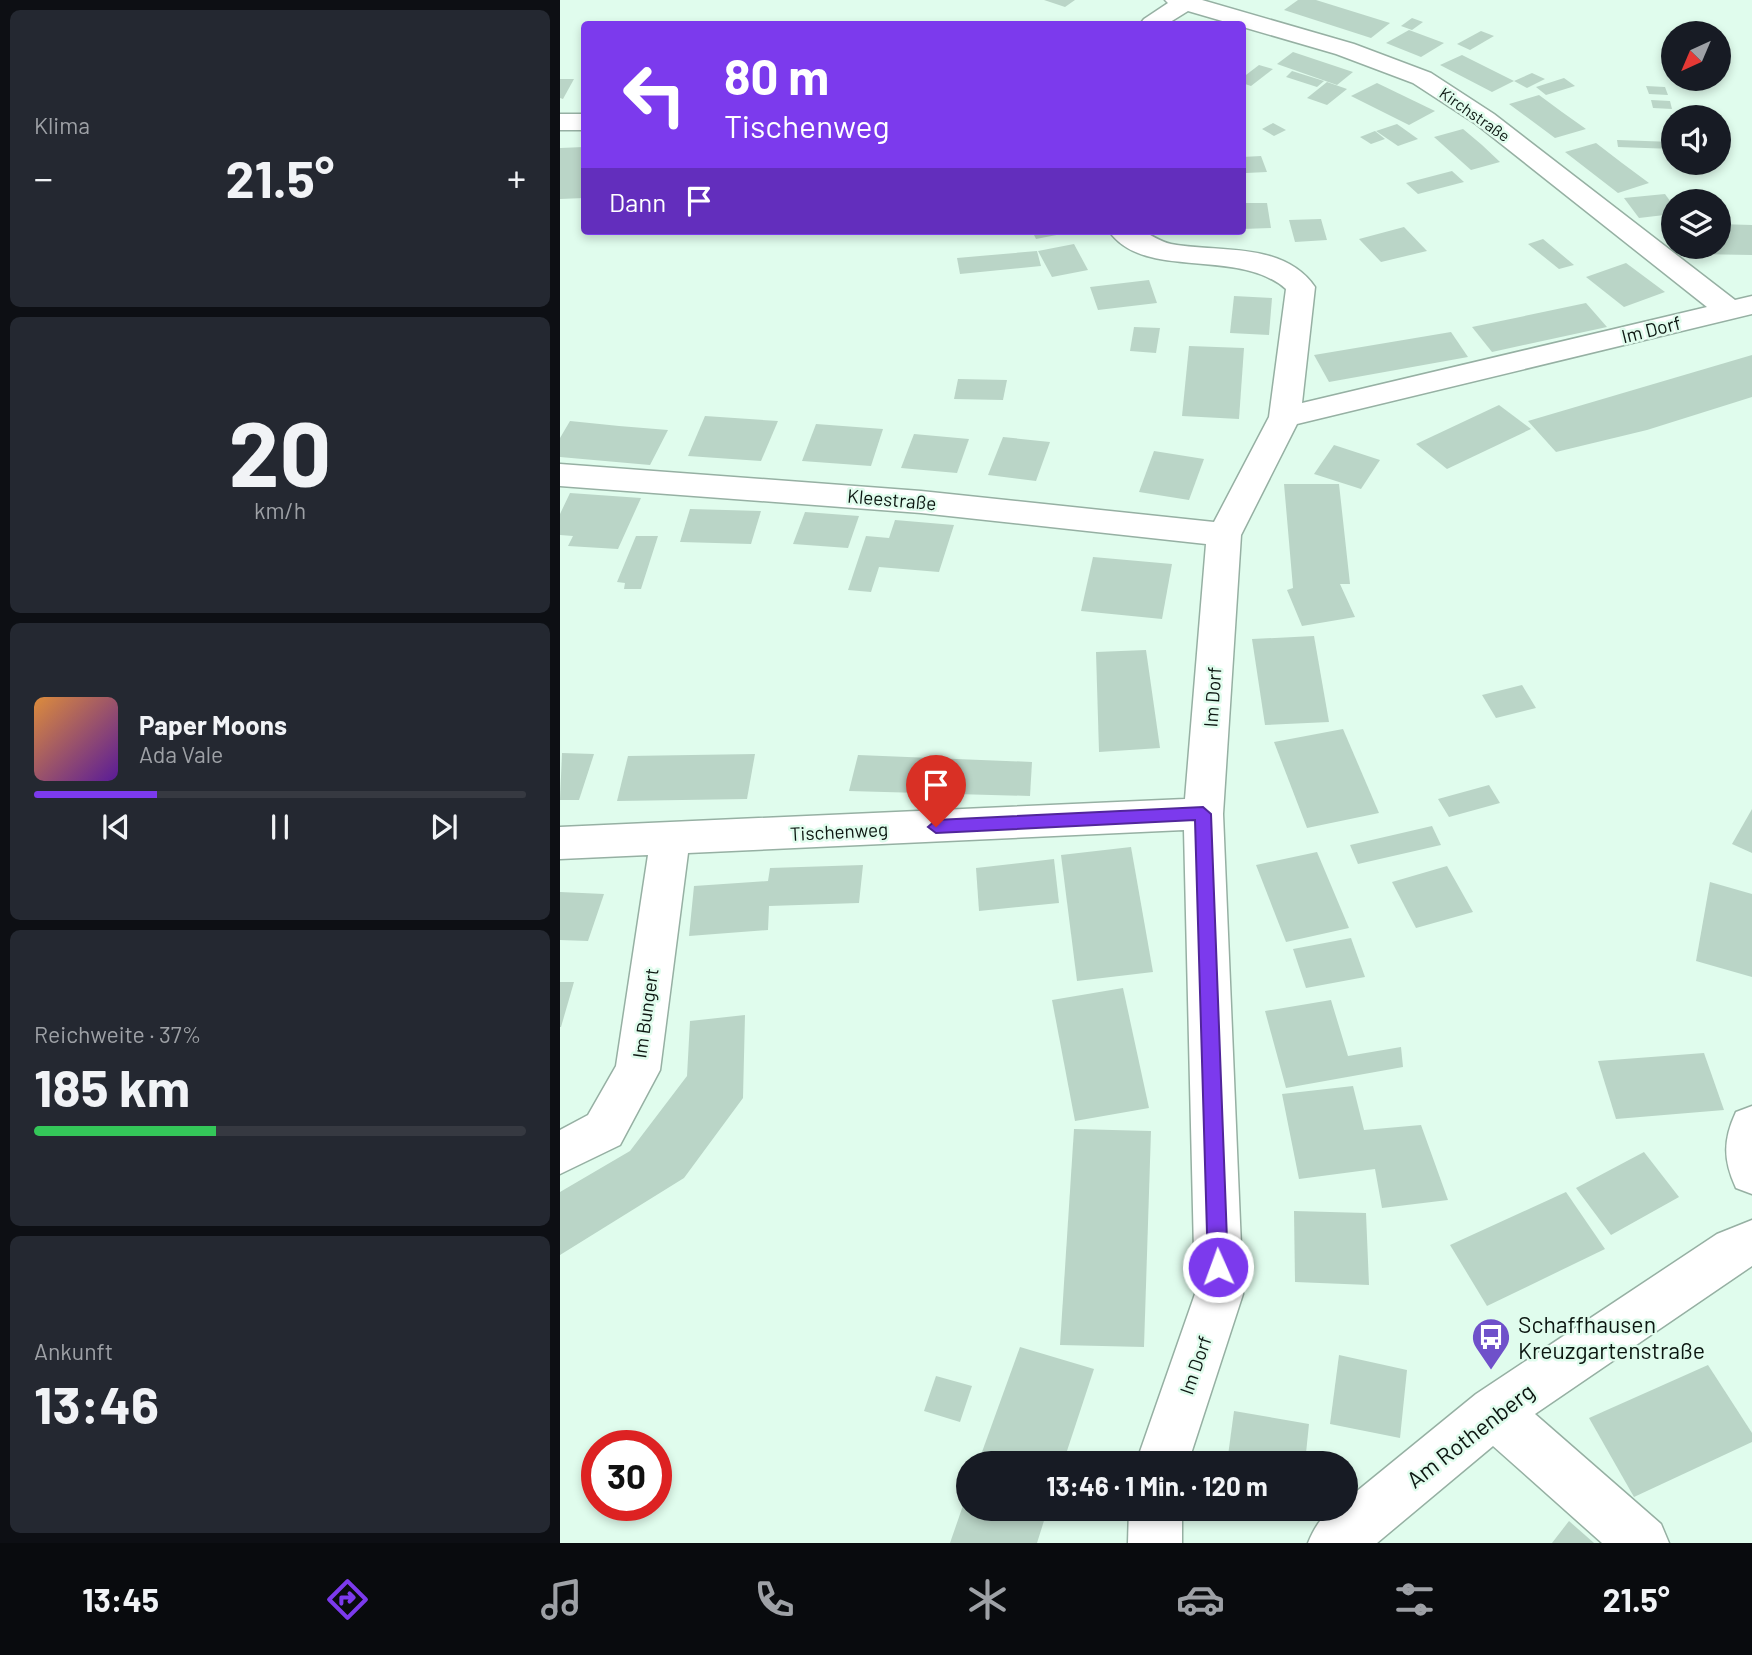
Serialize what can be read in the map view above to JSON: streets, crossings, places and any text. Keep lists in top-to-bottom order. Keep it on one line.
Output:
{"streets":{"street":["Kirchstraße","Im Dorf","Kleestraße","Tischenweg","Im Bungert","Am Rothenberg"]},"crossings":[["Kirchstraße","Im Dorf"],["Im Dorf","Kleestraße"],["Im Dorf","Tischenweg"],["Tischenweg","Im Bungert"]],"places":{"bus stop":["Schaffhausen Kreuzgartenstraße"]},"north":"bottom left","page":{"tile":["Klima",["20","km/h"],["Reichweite · 37%","185 km"],["Ankunft","13:46"]],"turn":["80 m","Tischenweg"],"heat":["−","21.5°","+"],"then":"Dann","song":["Paper Moons","Ada Vale"],"limit":"30","trip":"13:46 · 1 Min. · 120 m","tabs":["13:45","21.5°"]}}
